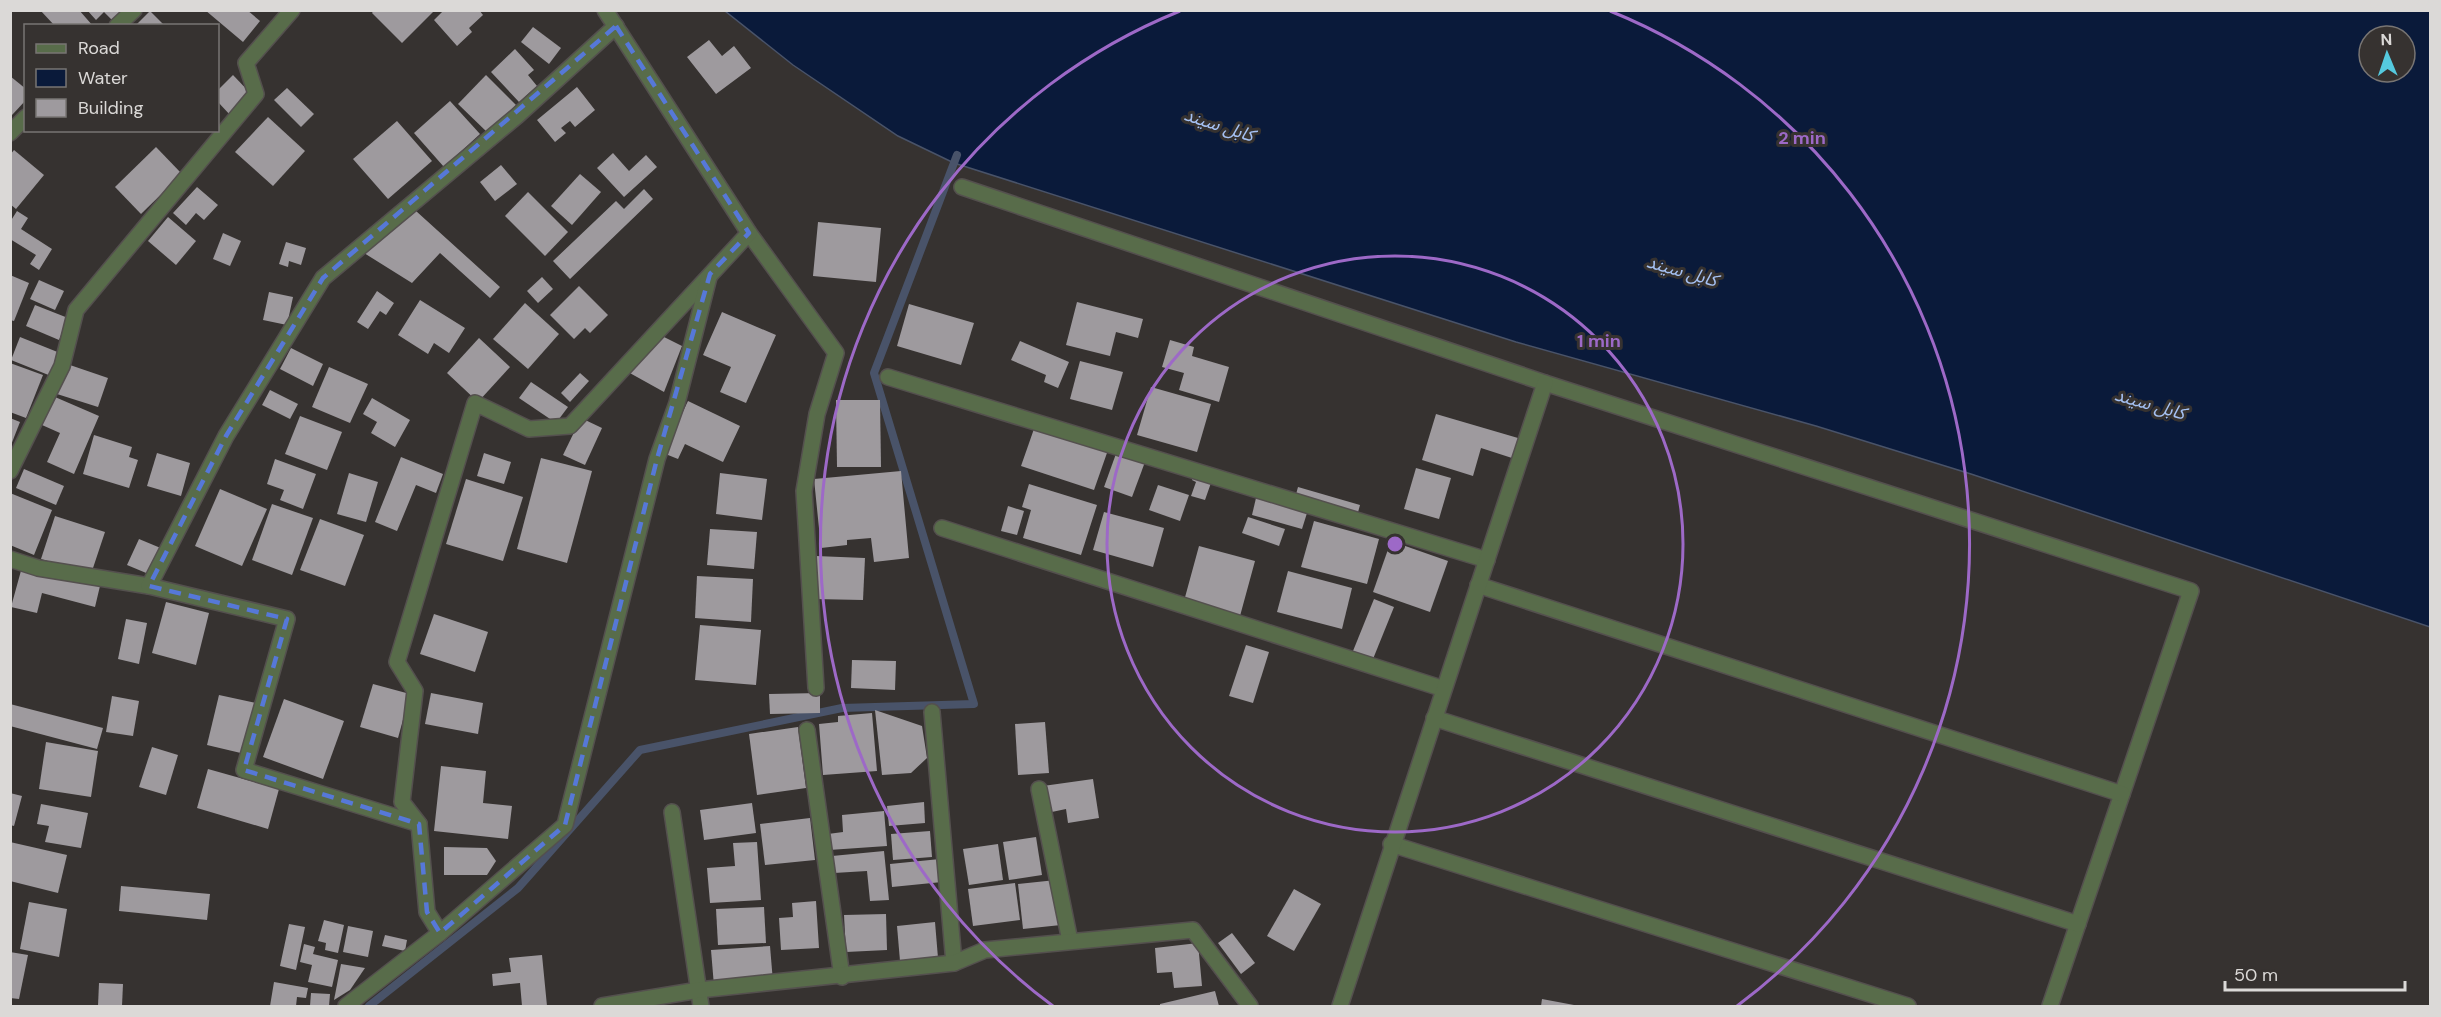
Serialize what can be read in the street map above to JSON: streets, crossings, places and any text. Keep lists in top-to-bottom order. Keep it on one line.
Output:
{"water":["کابل سيند"],"legend":["Road","Water","Building"],"scale_bar":"50 m","north":"top","rings":["2 min","1 min"]}
